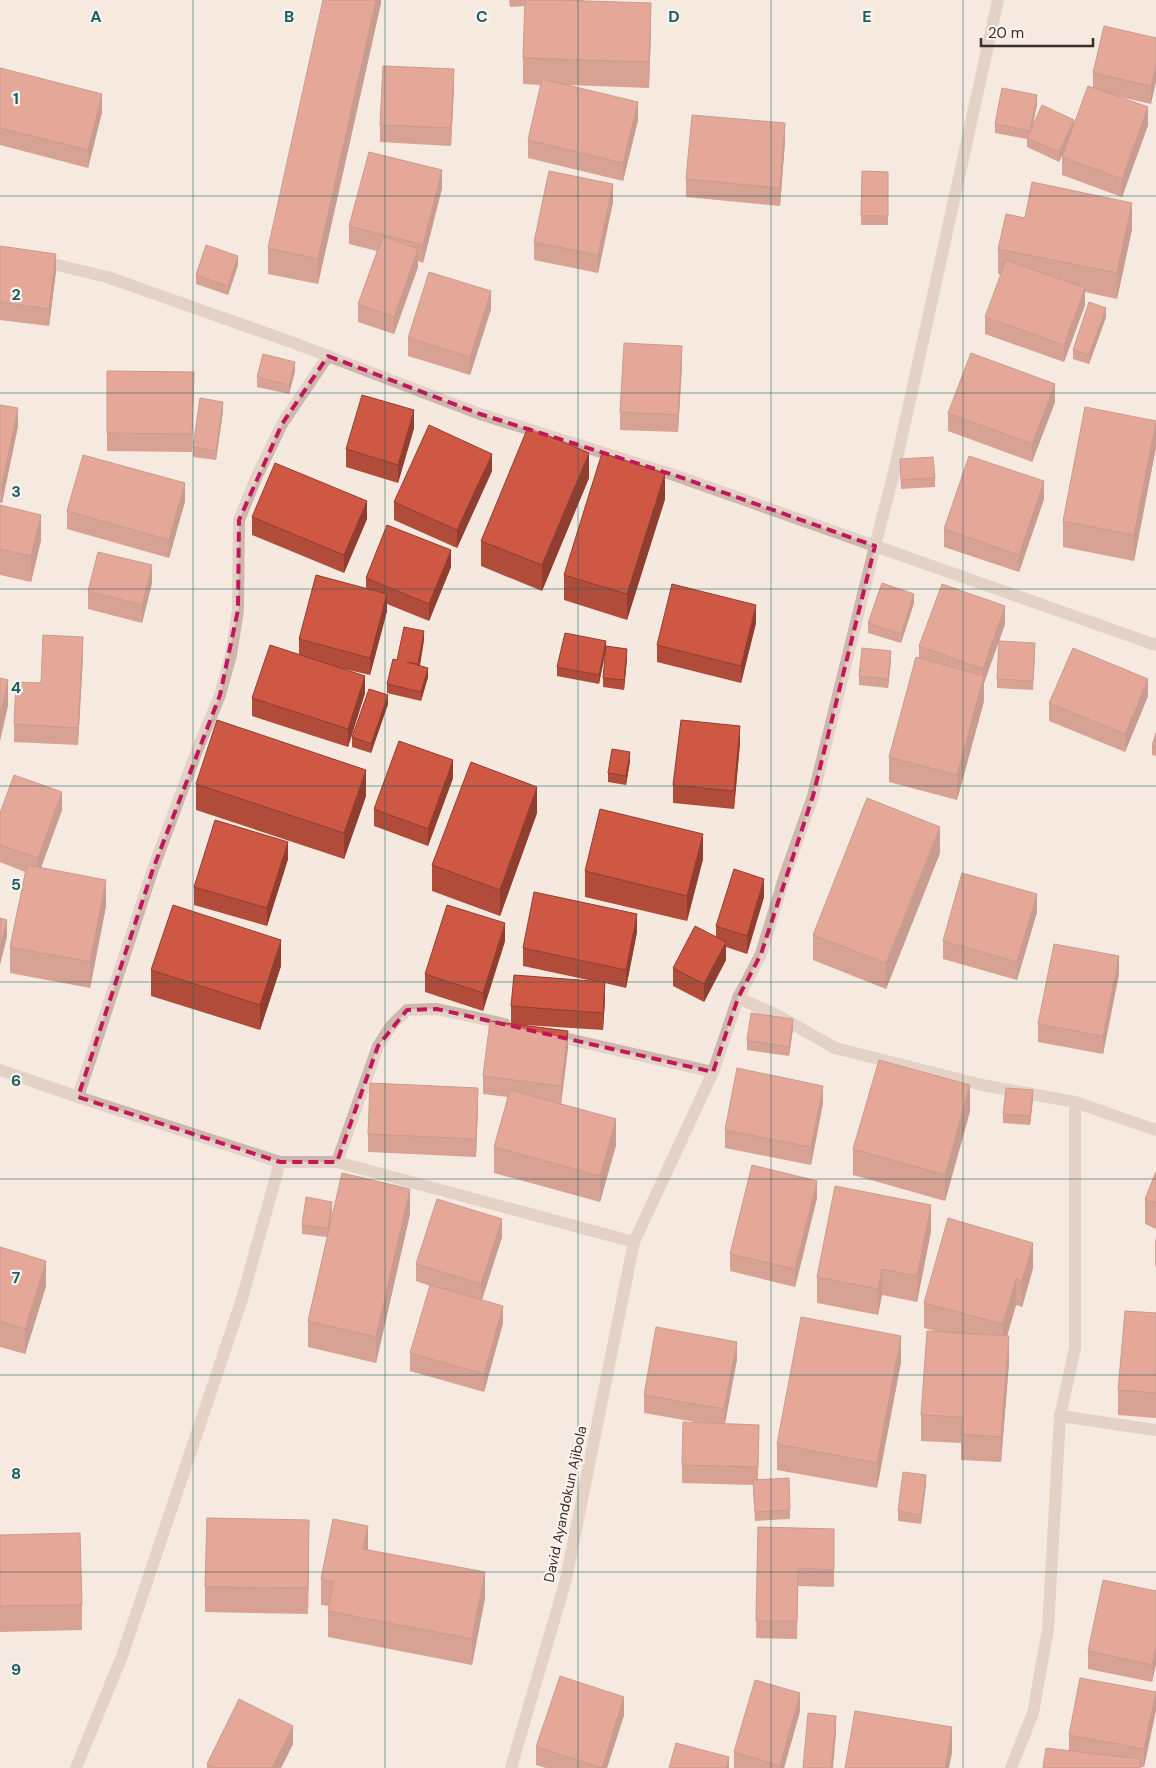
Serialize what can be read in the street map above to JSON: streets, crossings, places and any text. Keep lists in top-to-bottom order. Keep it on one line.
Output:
{"streets":{"street":["David Ayandokun Ajibola"]},"scale_bar":"20 m","grid":{"columns":["A","B","C","D","E"],"rows":["1","2","3","4","5","6","7","8","9"]}}
